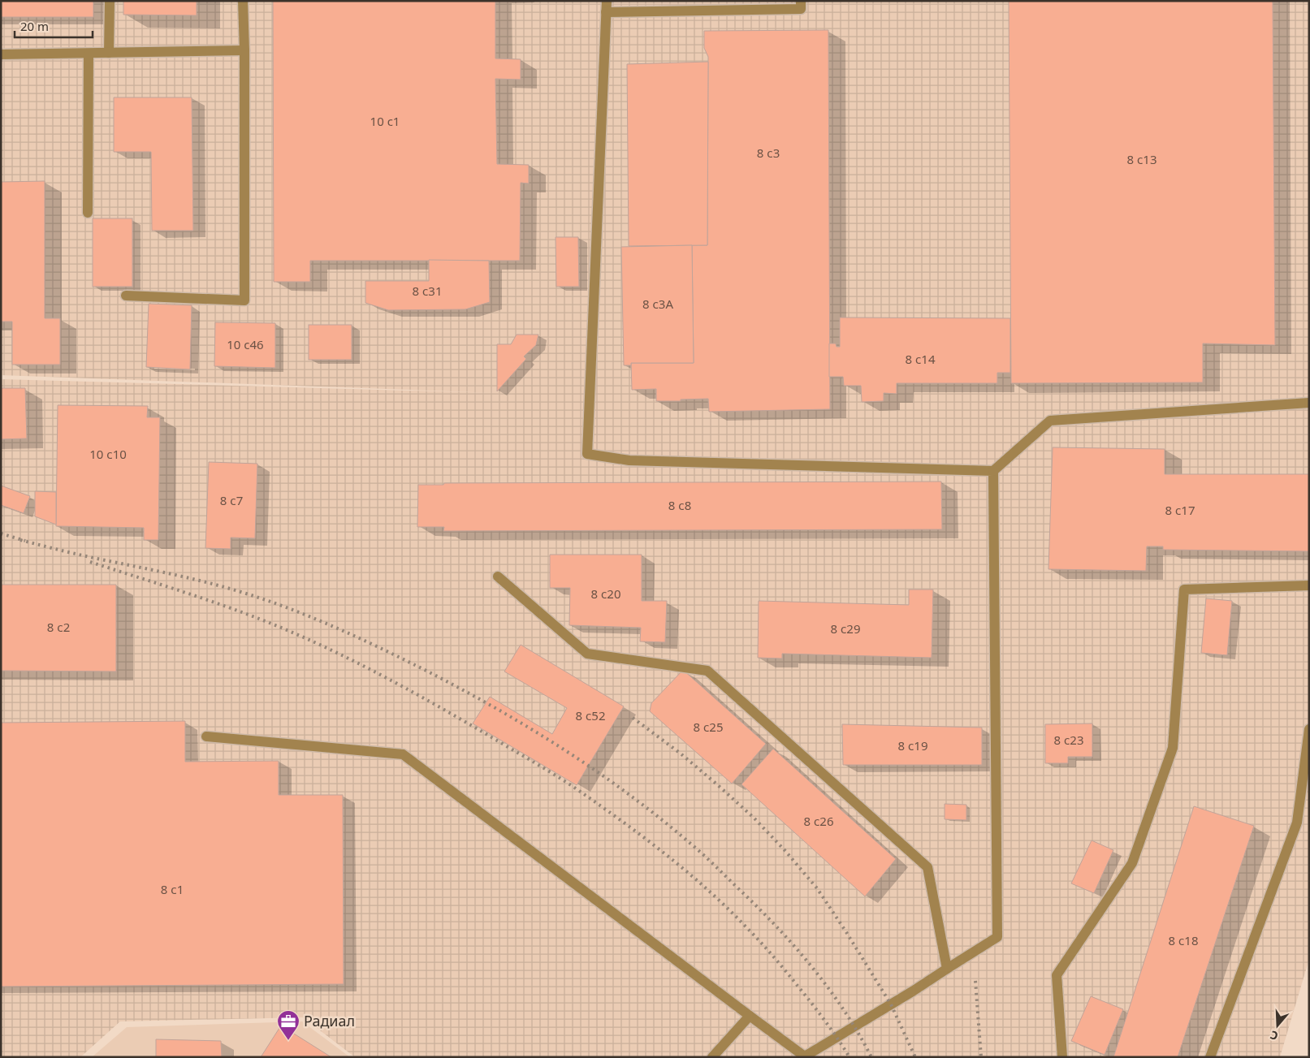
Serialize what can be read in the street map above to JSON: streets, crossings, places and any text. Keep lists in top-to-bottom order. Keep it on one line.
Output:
{"places":{"office":["Радиал"]},"house_numbers":["10 c1","8 с3","8 с13","8 с31","8 с3А","10 c46","8 с14","10 с10","8 с7","8 с8","8 с17","8 с20","8 с2","8 с29","8 с52","8 с25","8 с23","8 с19","8 с26","8 с1","8 с18"],"scale_bar":"20 m","north":"bottom"}
